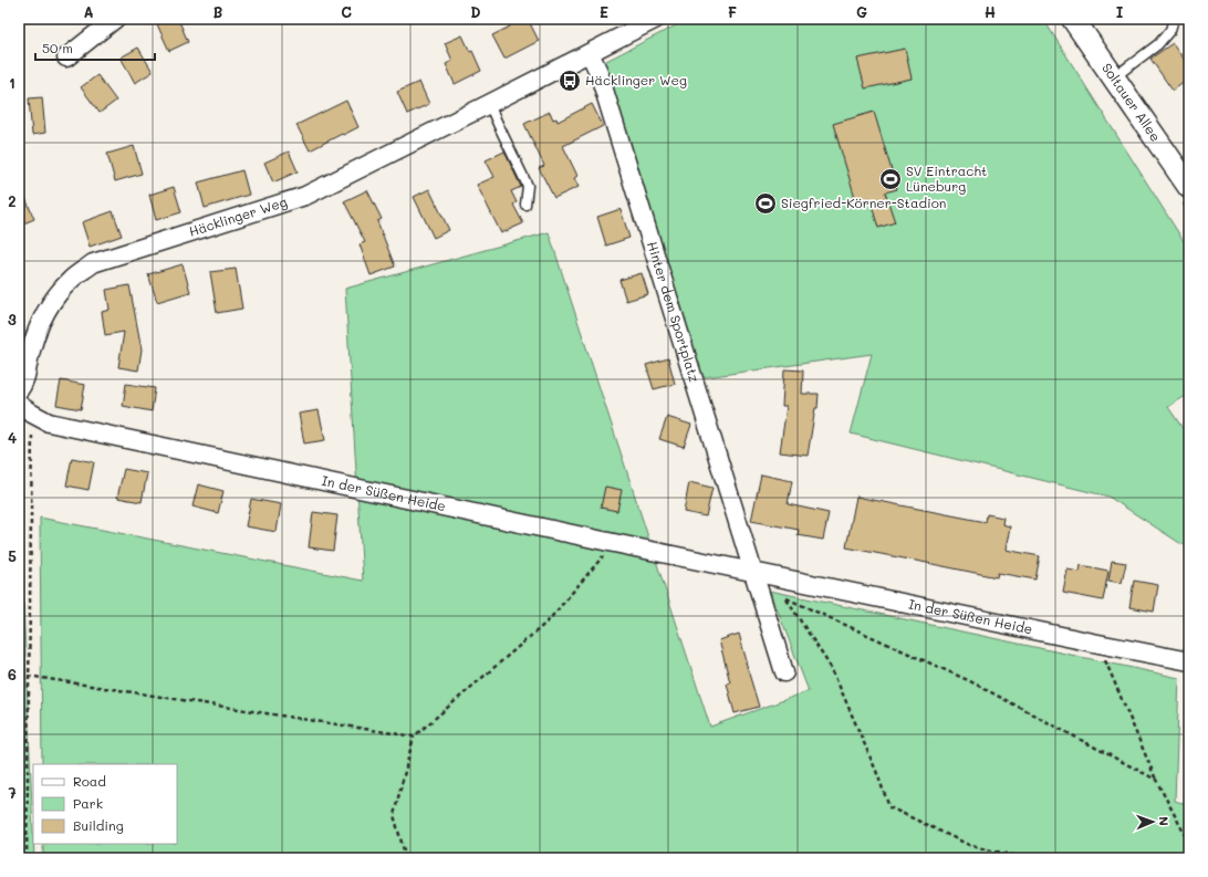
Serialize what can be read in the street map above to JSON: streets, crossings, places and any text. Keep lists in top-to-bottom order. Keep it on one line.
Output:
{"streets":{"street":["Soltauer Allee","Häcklinger Weg","Hinter dem Sportplatz","In der Süßen Heide"]},"crossings":[["Häcklinger Weg","Hinter dem Sportplatz"],["Hinter dem Sportplatz","In der Süßen Heide"]],"places":{"bus stop":["Häcklinger Weg"],"sports":["SV Eintracht Lüneburg","Siegfried-Körner-Stadion"]},"legend":["Road","Park","Building"],"scale_bar":"50 m","north":"right","grid":{"columns":["A","B","C","D","E","F","G","H","I"],"rows":["1","2","3","4","5","6","7"]}}
